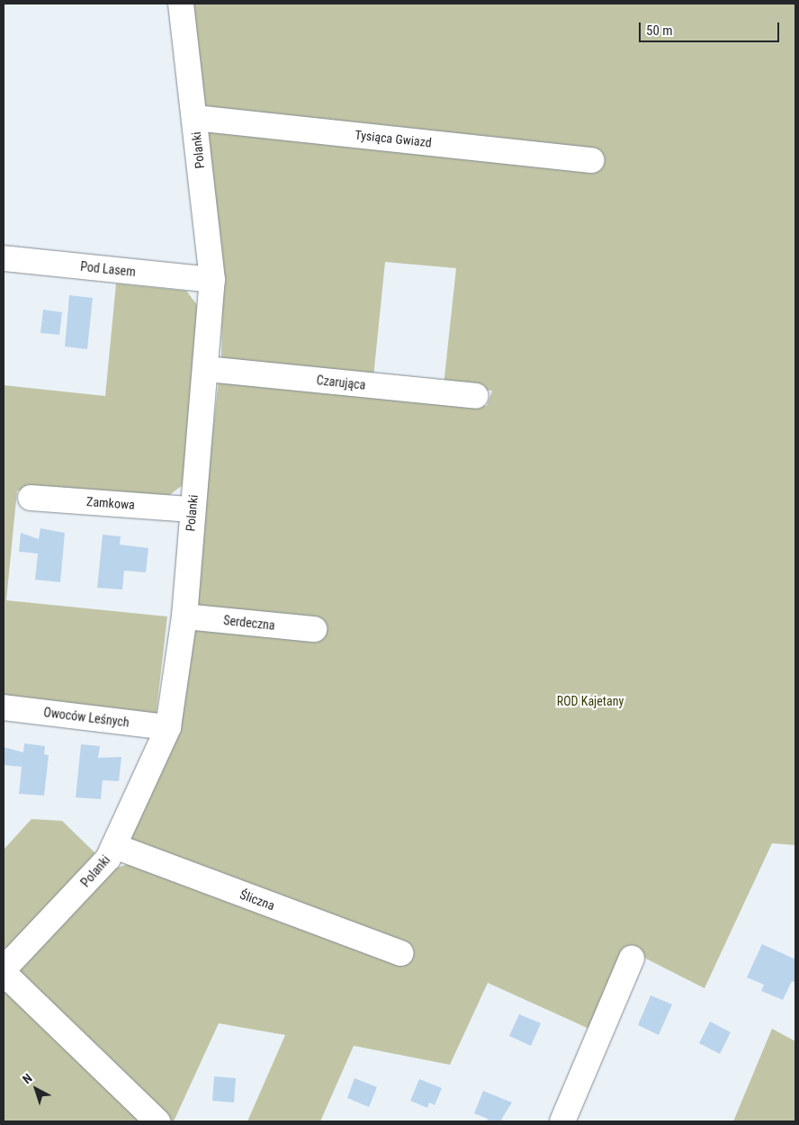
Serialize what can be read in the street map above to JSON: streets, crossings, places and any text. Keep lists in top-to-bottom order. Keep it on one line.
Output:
{"streets":{"street":["Tysiąca Gwiazd","Polanki","Pod Lasem","Czarująca","Zamkowa","Serdeczna","Owoców Leśnych","Śliczna"]},"crossings":[["Tysiąca Gwiazd","Polanki"],["Polanki","Pod Lasem"],["Polanki","Czarująca"],["Polanki","Zamkowa"],["Polanki","Serdeczna"],["Polanki","Owoców Leśnych"],["Polanki","Śliczna"]],"parks":["ROD Kajetany"],"scale_bar":"50 m","north":"top left"}
